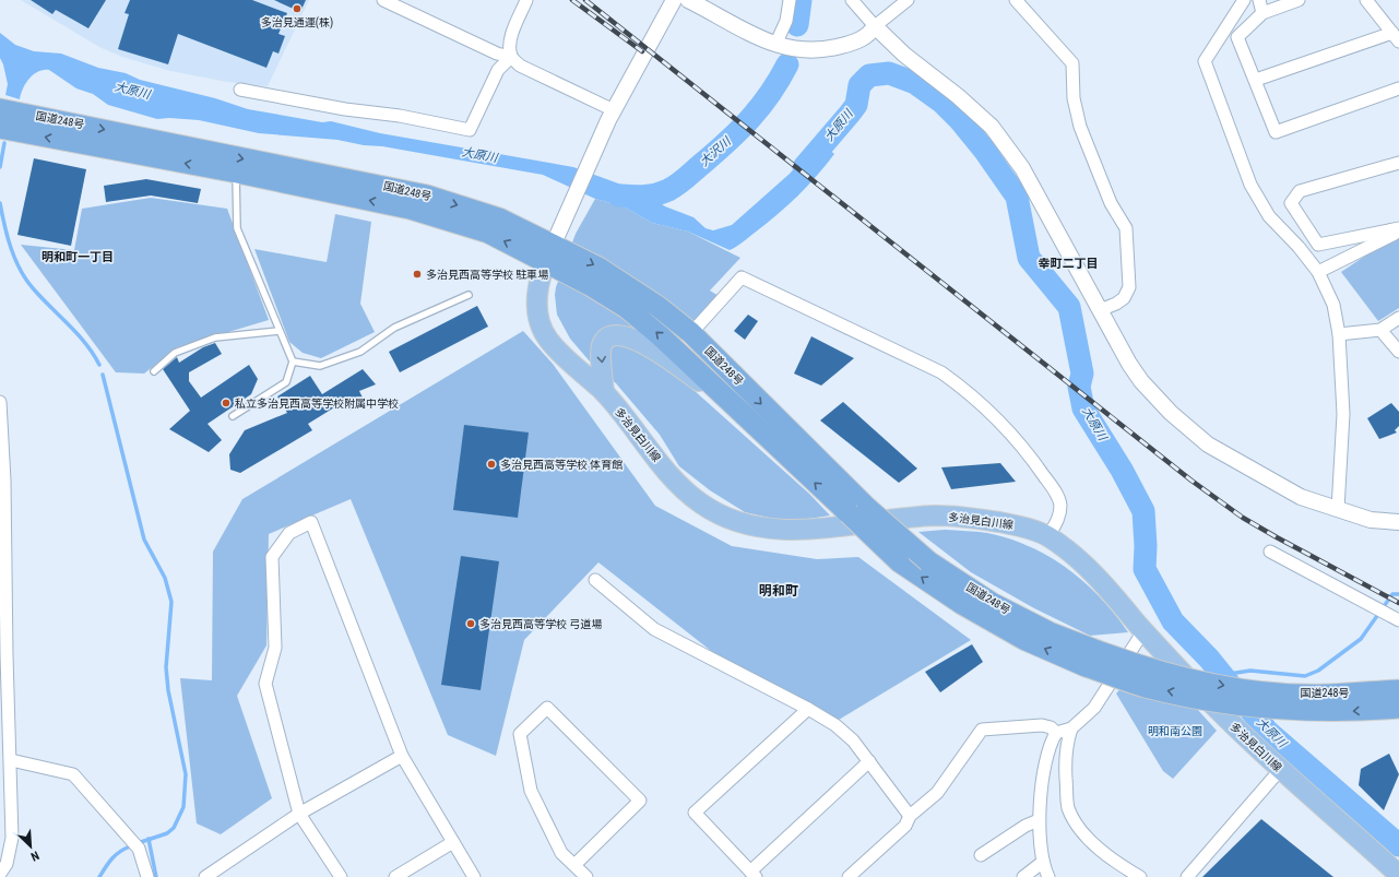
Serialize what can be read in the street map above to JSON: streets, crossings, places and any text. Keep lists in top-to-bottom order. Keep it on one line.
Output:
{"streets":{"highway":["国道248号"],"main road":["多治見白川線"]},"crossings":[["国道248号","多治見白川線"]],"districts":["明和町一丁目","幸町二丁目","明和町"],"water":["大原川","大沢川"],"parks":["明和南公園"],"places":["多治見通運(株)","多治見西高等学校 駐車場","私立多治見西高等学校附属中学校","多治見西高等学校 体育館","多治見西高等学校 弓道場"],"north":"bottom right"}
